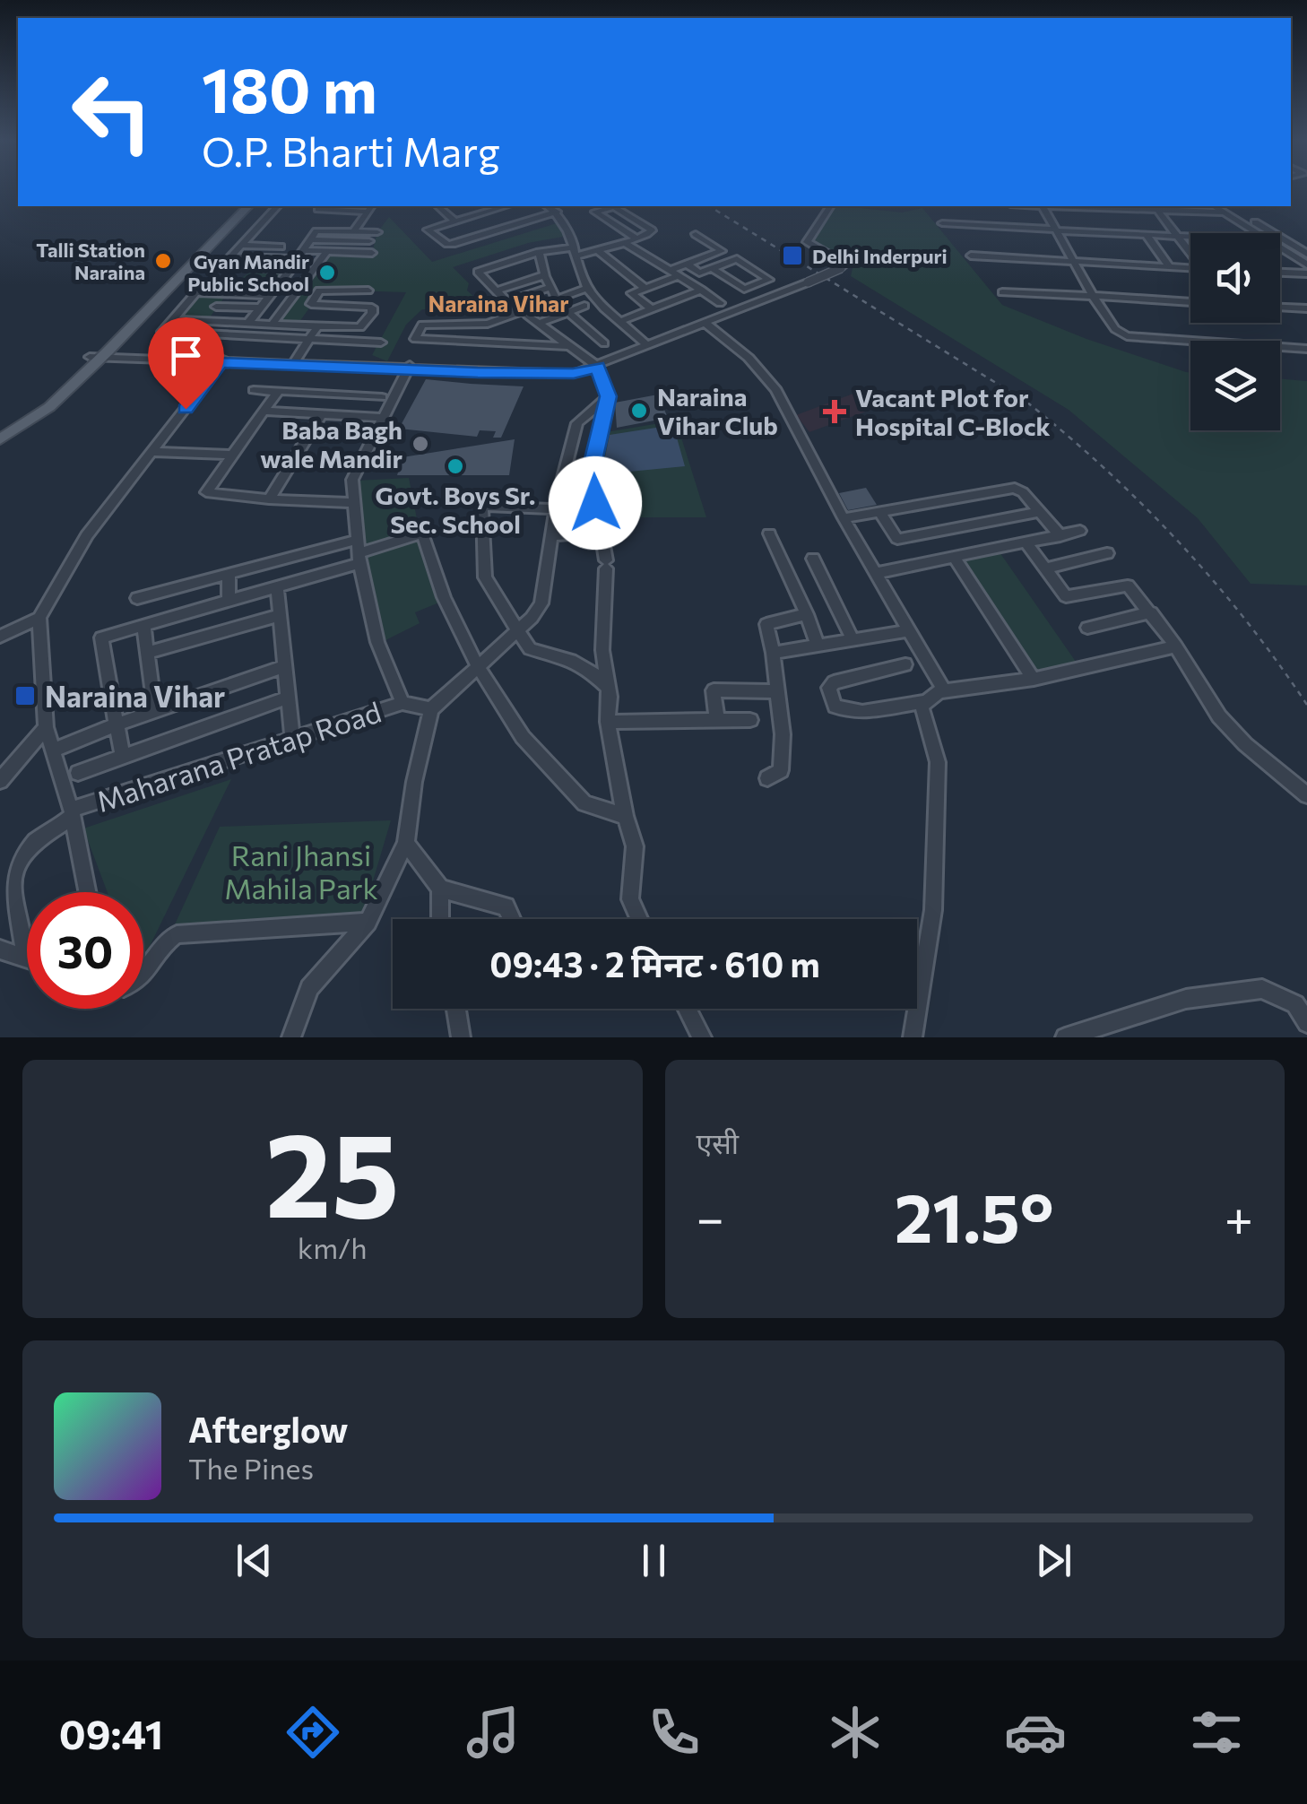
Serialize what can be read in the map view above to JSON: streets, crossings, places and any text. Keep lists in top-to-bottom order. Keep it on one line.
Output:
{"streets":{"street":["Maharana Pratap Road"]},"districts":["Naraina Vihar"],"parks":["Rani Jhansi Mahila Park"],"places":{"transit":["Delhi Inderpuri","Naraina Vihar"],"other":["Talli Station Naraina","Gyan Mandir Public School","Naraina Vihar Club","Baba Bagh wale Mandir","Govt. Boys Sr. Sec. School"],"health":["Vacant Plot for Hospital C-Block"]},"page":{"turn":["180 m","O.P. Bharti Marg"],"limit":"30","trip":"09:43 · 2 मिनट · 610 m","tile":[["25","km/h"],"एसी"],"heat":["−","21.5°","+"],"song":["Afterglow","The Pines"],"tabs":"09:41"}}
